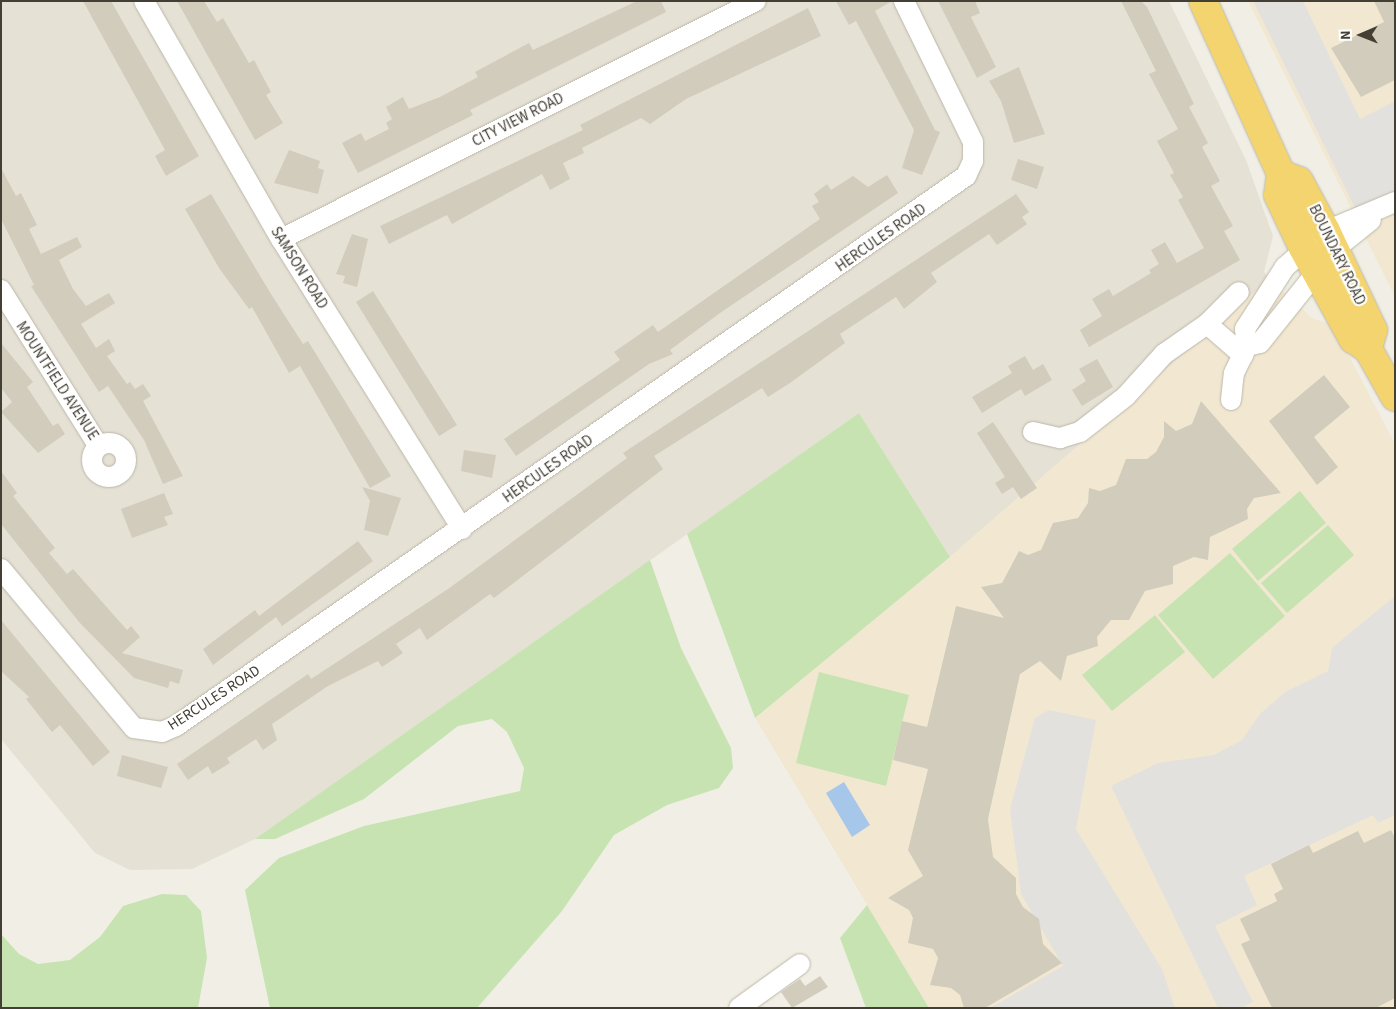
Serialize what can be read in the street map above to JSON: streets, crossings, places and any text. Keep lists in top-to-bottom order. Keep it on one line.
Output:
{"streets":{"highway":["BOUNDARY ROAD"],"street":["CITY VIEW ROAD","HERCULES ROAD","SAMSON ROAD","MOUNTFIELD AVENUE"]},"crossings":[["CITY VIEW ROAD","SAMSON ROAD"],["HERCULES ROAD","SAMSON ROAD"]],"north":"left"}
